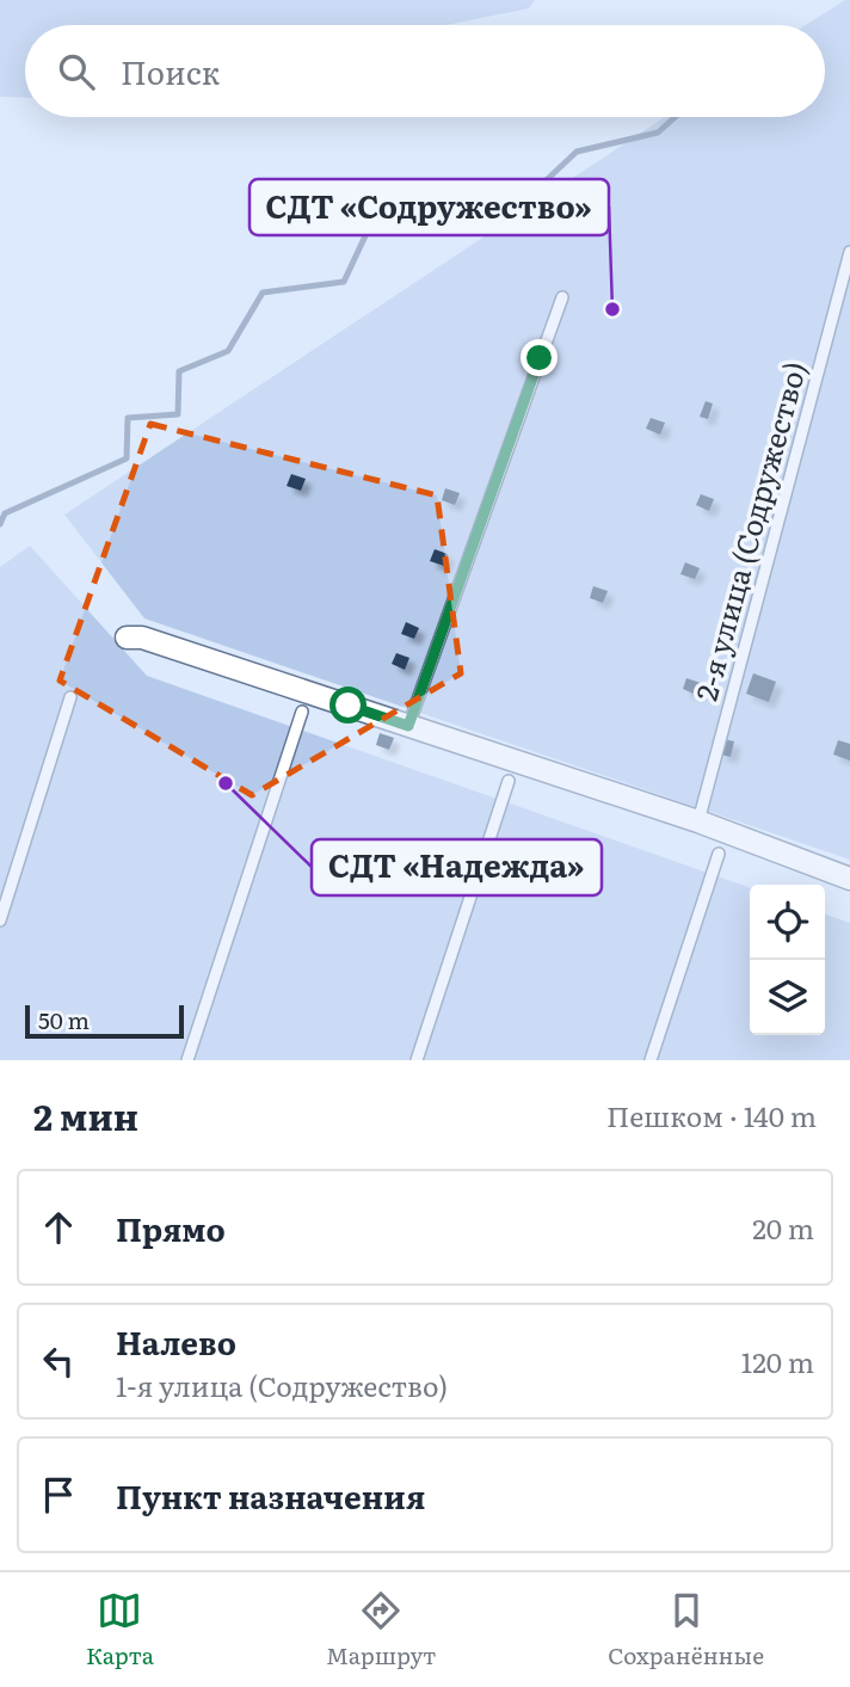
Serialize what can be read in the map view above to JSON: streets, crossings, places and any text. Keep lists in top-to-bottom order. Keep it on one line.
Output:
{"streets":{"lane":["2-я улица (Содружество)"]},"places":["СДТ «Содружество»","СДТ «Надежда»"],"scale_bar":"50 m","page":{"search":"Поиск","scale":"50 m","heading":["2 мин","Пешком · 140 m"],"list":[["Прямо","20 m"],["Налево","1-я улица (Содружество)","120 m"],"Пункт назначения"],"nav":["Карта","Маршрут","Сохранённые"]}}
